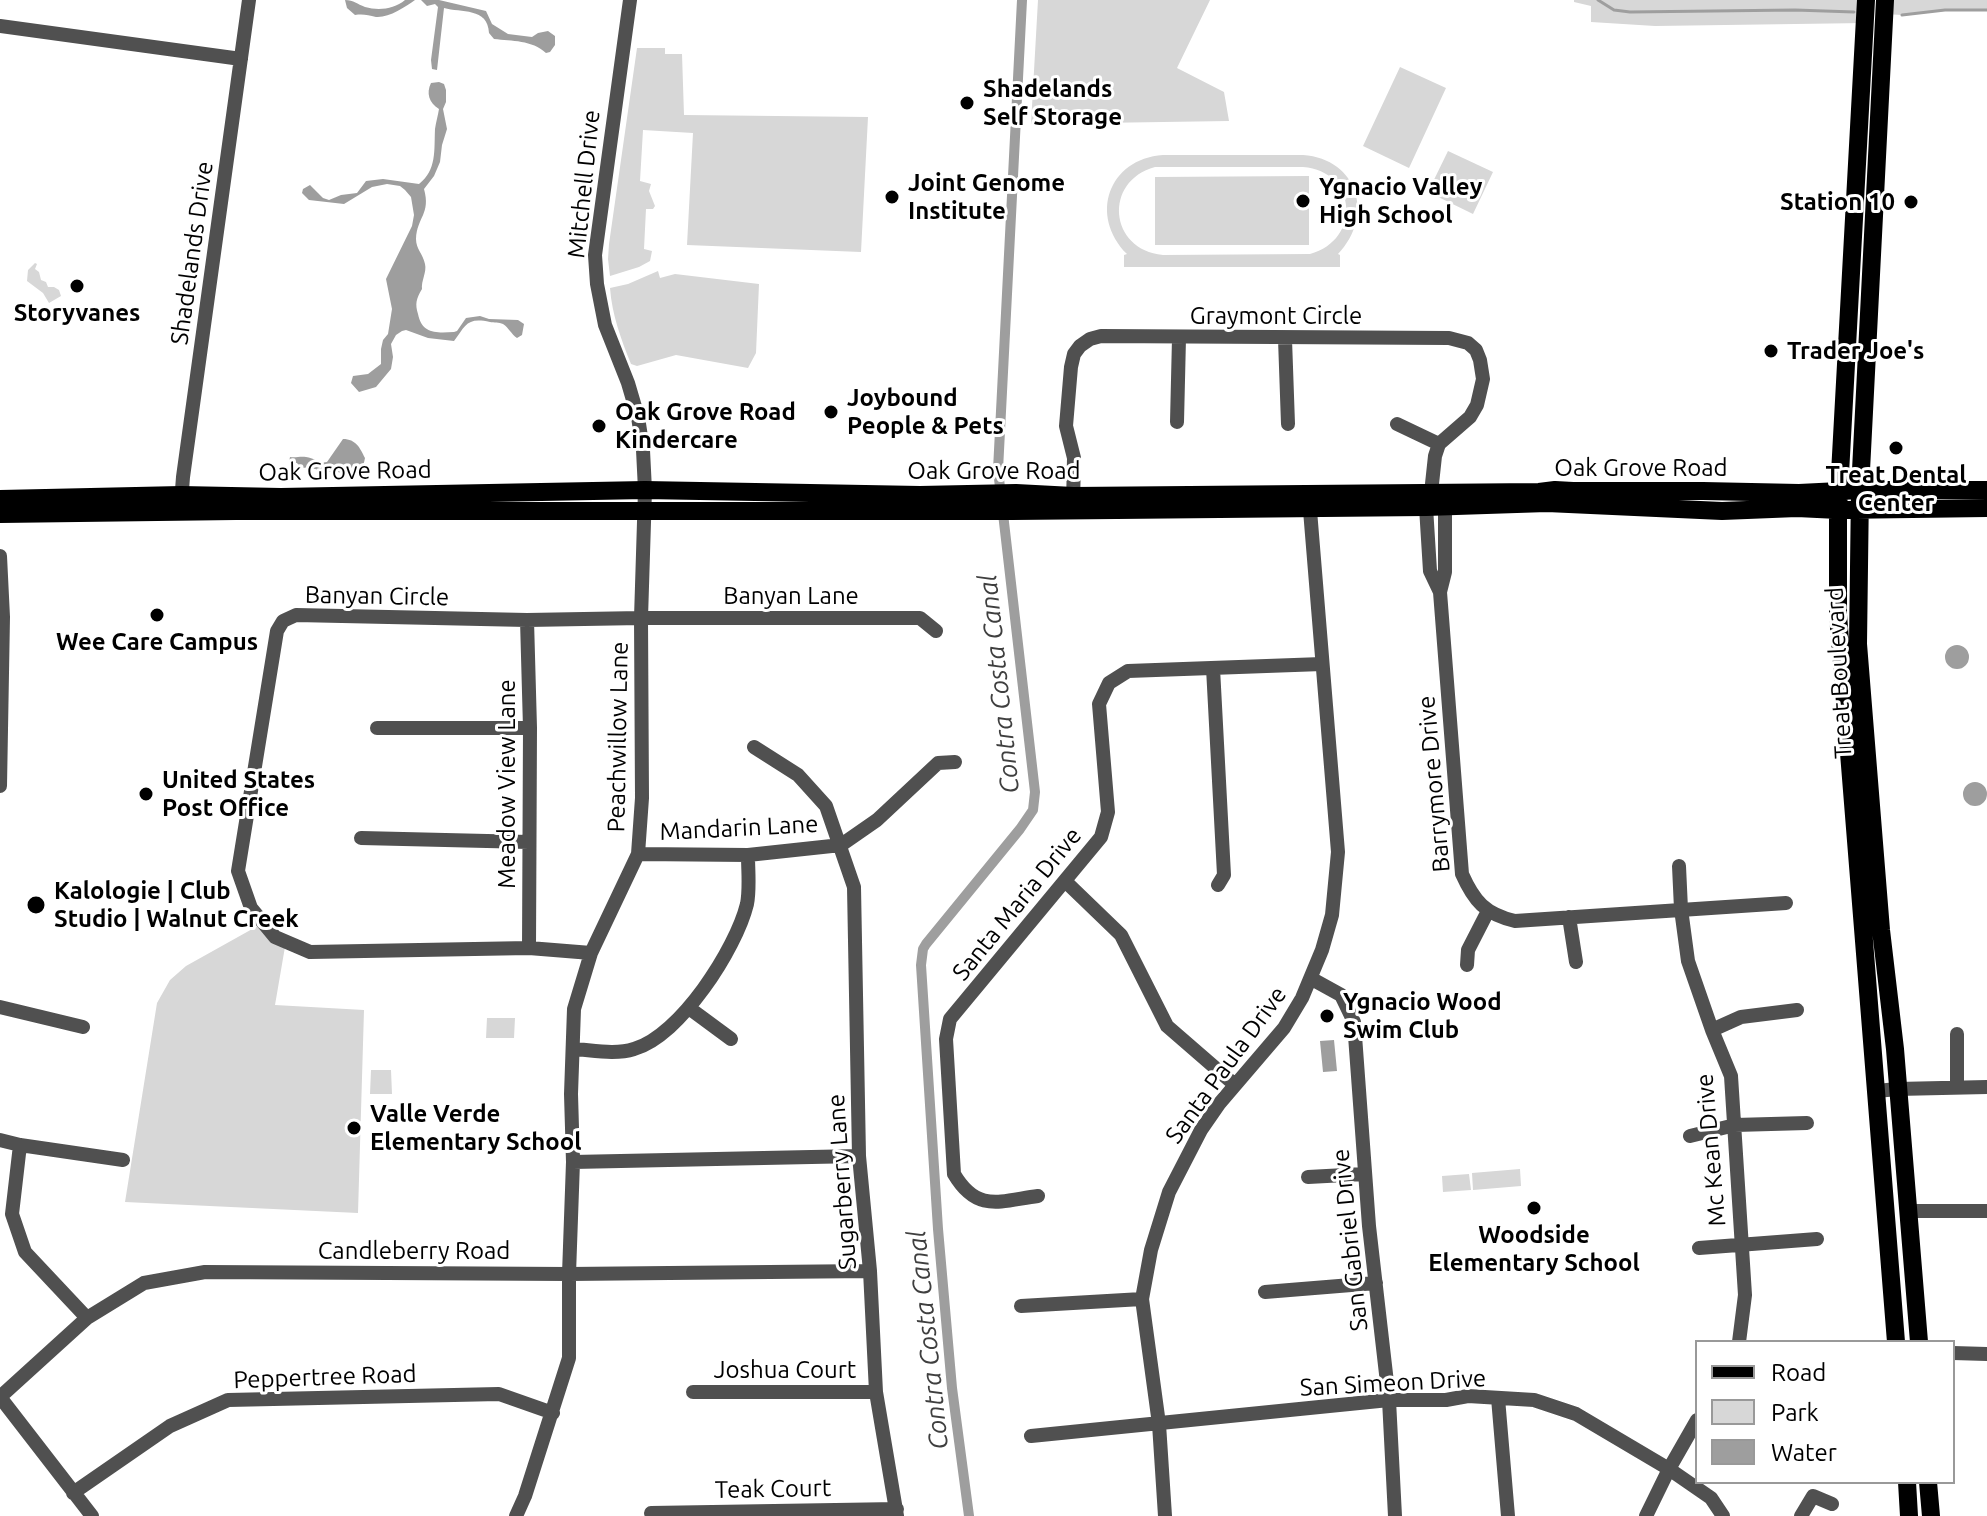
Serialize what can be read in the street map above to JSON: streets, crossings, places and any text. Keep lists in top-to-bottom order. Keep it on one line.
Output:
{"streets":{"main road":["Oak Grove Road","Treat Boulevard"],"street":["Mitchell Drive","Shadelands Drive","Graymont Circle","Banyan Circle","Banyan Lane","Peachwillow Lane","Meadow View Lane","Barrymore Drive","Mandarin Lane","Santa Maria Drive","Santa Paula Drive","Mc Kean Drive","Sugarberry Lane","San Gabriel Drive","Candleberry Road","Joshua Court","Peppertree Road","San Simeon Drive","Teak Court"]},"crossings":[["Mitchell Drive","Oak Grove Road"],["Mitchell Drive","Peachwillow Lane"],["Shadelands Drive","Oak Grove Road"],["Graymont Circle","Oak Grove Road"],["Oak Grove Road","Treat Boulevard"],["Oak Grove Road","Peachwillow Lane"],["Oak Grove Road","Barrymore Drive"],["Oak Grove Road","Santa Paula Drive"],["Banyan Circle","Banyan Lane"],["Banyan Circle","Peachwillow Lane"],["Banyan Circle","Meadow View Lane"],["Banyan Lane","Peachwillow Lane"],["Peachwillow Lane","Mandarin Lane"],["Peachwillow Lane","Candleberry Road"],["Peachwillow Lane","Peppertree Road"],["Mandarin Lane","Sugarberry Lane"],["Santa Maria Drive","Santa Paula Drive"],["Santa Paula Drive","San Gabriel Drive"],["Santa Paula Drive","San Simeon Drive"],["Sugarberry Lane","Candleberry Road"],["Sugarberry Lane","Joshua Court"],["Sugarberry Lane","Teak Court"],["San Gabriel Drive","San Simeon Drive"]],"water":["Contra Costa Canal"],"places":["Shadelands Self Storage","Joint Genome Institute","Ygnacio Valley High School","Station 10","Storyvanes","Trader Joe's","Joybound People & Pets","Oak Grove Road Kindercare","Treat Dental Center","Wee Care Campus","United States Post Office","Kalologie | Club Studio | Walnut Creek","Ygnacio Wood Swim Club","Valle Verde Elementary School","Woodside Elementary School"],"legend":["Road","Park","Water"]}
